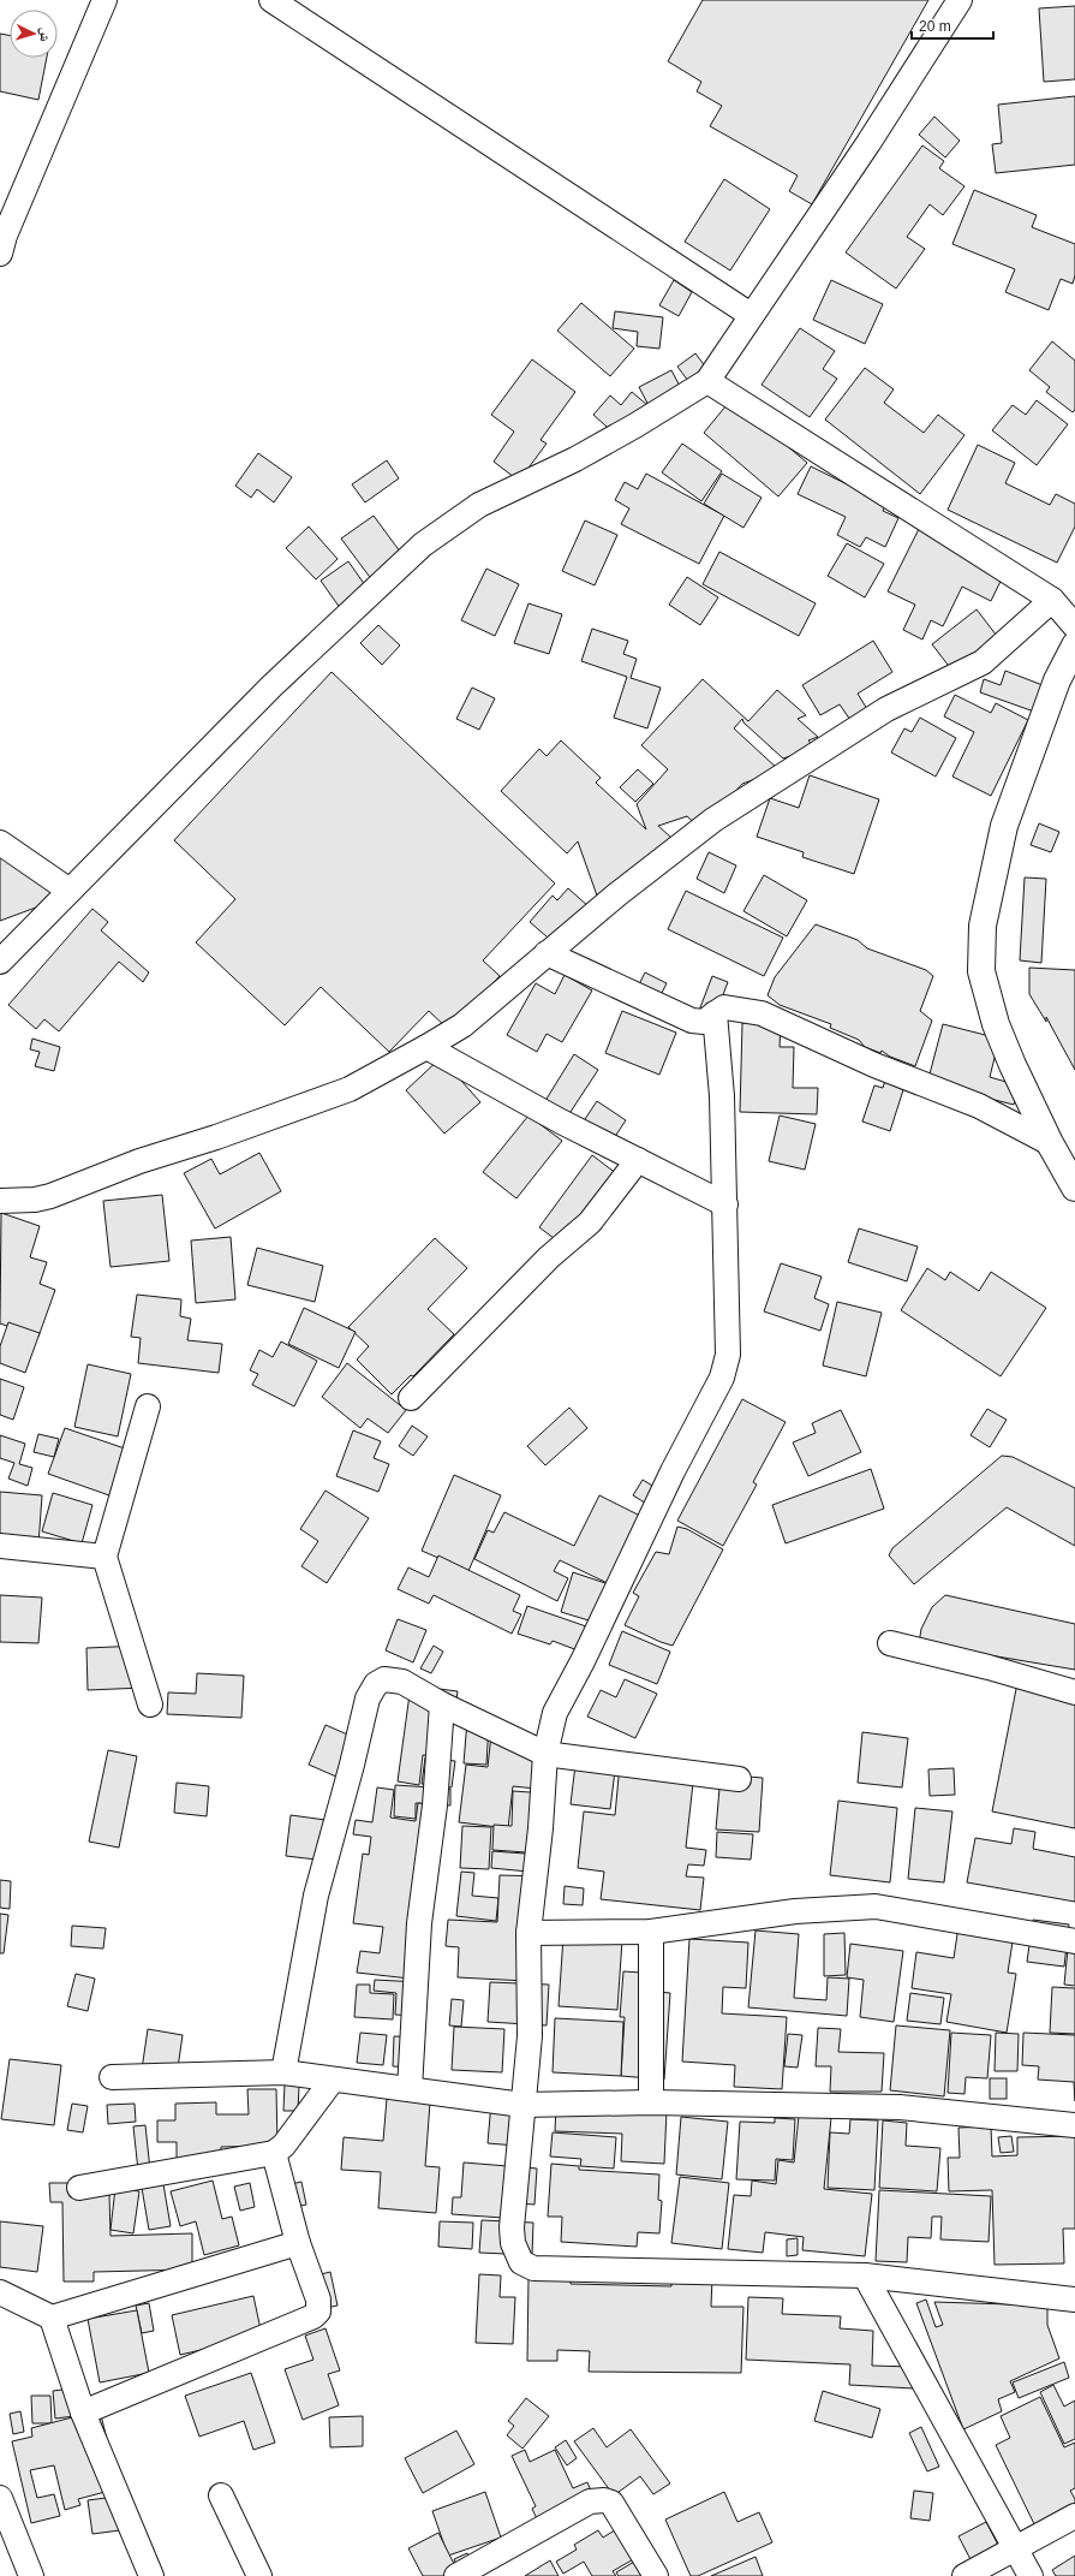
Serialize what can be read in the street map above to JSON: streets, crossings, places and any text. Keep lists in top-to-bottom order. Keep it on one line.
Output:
{"scale_bar":"20 m","north":"right"}
